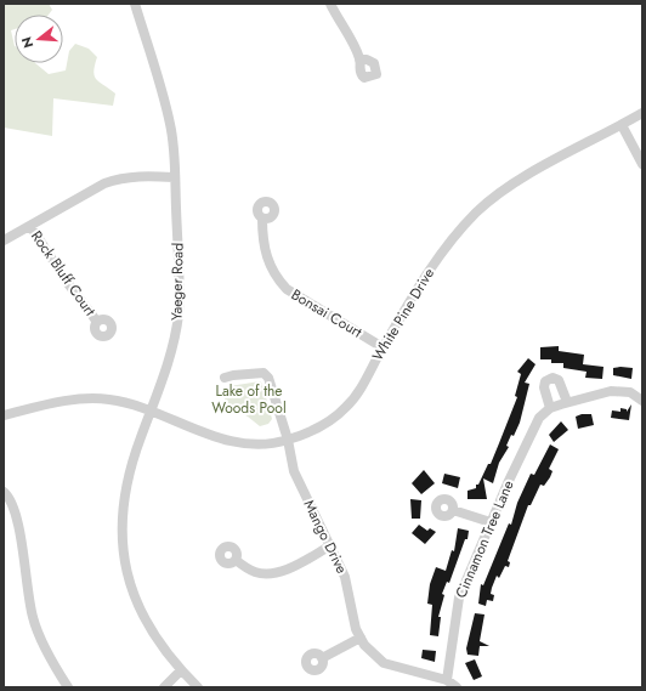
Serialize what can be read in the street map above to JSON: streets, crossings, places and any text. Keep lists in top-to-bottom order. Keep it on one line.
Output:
{"streets":{"street":["Rock Bluff Court","Yaeger Road","Bonsai Court","White Pine Drive","Mango Drive","Cinnamon Tree Lane"]},"crossings":[["Yaeger Road","White Pine Drive"],["Bonsai Court","White Pine Drive"],["White Pine Drive","Mango Drive"],["Mango Drive","Cinnamon Tree Lane"]],"parks":["Lake of the Woods Pool"],"north":"left"}
